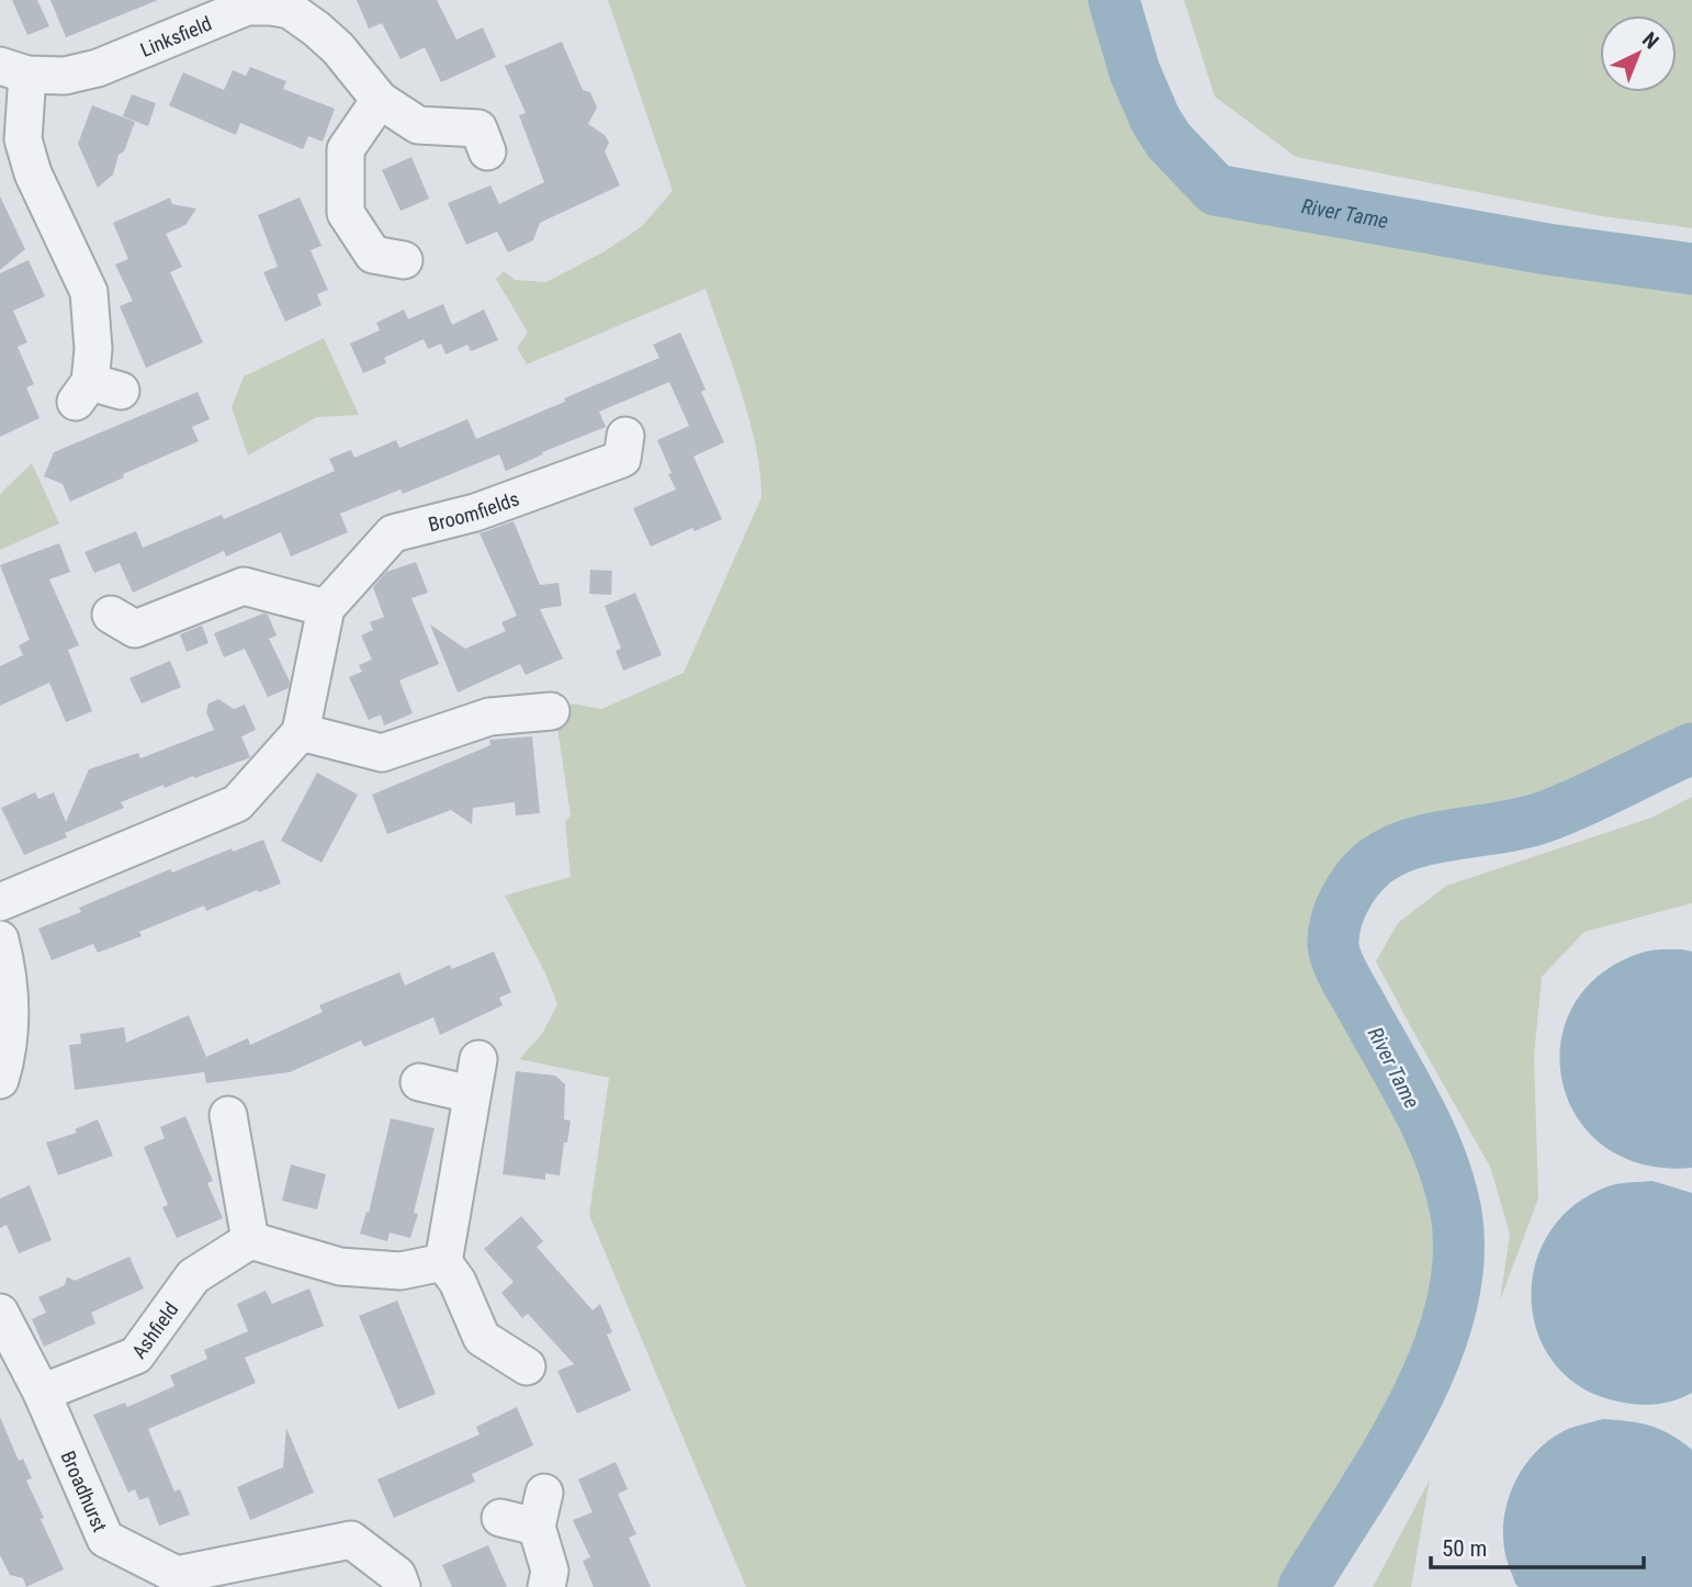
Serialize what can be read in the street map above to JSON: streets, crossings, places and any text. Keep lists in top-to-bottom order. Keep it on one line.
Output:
{"streets":{"street":["Linksfield","Broomfields","Ashfield","Broadhurst"]},"crossings":[["Ashfield","Broadhurst"]],"water":["River Tame"],"scale_bar":"50 m","north":"top right"}
